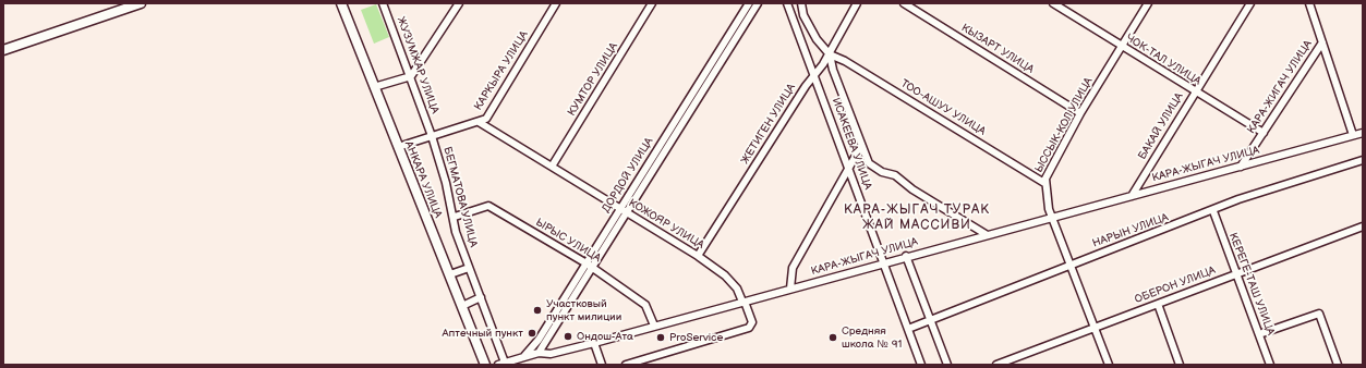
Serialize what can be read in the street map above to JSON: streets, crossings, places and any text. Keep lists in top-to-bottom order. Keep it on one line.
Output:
{"streets":{"main road":["АНКАРА УЛИЦА"],"street":["КЫЗАРТ УЛИЦА","ЧОК-ТАЛ УЛИЦА","ЖУЗУМЖАР УЛИЦА","КАРКЫРА УЛИЦА","КУМТОР УЛИЦА","КАРА-ЖИГАЧ УЛИЦА","ТОО-АШУУ УЛИЦА","ЖЕТИГЕН УЛИЦА","ЫССЫК-КОЛ УЛИЦА","БАКАЙ УЛИЦА","ИСАКЕЕВА УЛИЦА","КАРА-ЖЫГАЧ УЛИЦА","ДОРДОЙ УЛИЦА","БЕГМАТОВА УЛИЦА","КОЖОЯР УЛИЦА","НАРЫН УЛИЦА","ЫРЫС УЛИЦА","КЕРЕГЕ-ТАШ УЛИЦА","ОБЕРОН УЛИЦА"]},"crossings":[["КЫЗАРТ УЛИЦА","ЫССЫК-КОЛ УЛИЦА"],["ЧОК-ТАЛ УЛИЦА","КАРА-ЖИГАЧ УЛИЦА"],["ЧОК-ТАЛ УЛИЦА","ЫССЫК-КОЛ УЛИЦА"],["ЧОК-ТАЛ УЛИЦА","БАКАЙ УЛИЦА"],["ЖУЗУМЖАР УЛИЦА","КАРКЫРА УЛИЦА"],["ЖУЗУМЖАР УЛИЦА","БЕГМАТОВА УЛИЦА"],["КАРКЫРА УЛИЦА","АНКАРА УЛИЦА"],["КАРКЫРА УЛИЦА","БЕГМАТОВА УЛИЦА"],["КАРКЫРА УЛИЦА","КОЖОЯР УЛИЦА"],["КУМТОР УЛИЦА","КОЖОЯР УЛИЦА"],["КАРА-ЖИГАЧ УЛИЦА","КАРА-ЖЫГАЧ УЛИЦА"],["ТОО-АШУУ УЛИЦА","ЖЕТИГЕН УЛИЦА"],["ТОО-АШУУ УЛИЦА","ЫССЫК-КОЛ УЛИЦА"],["ТОО-АШУУ УЛИЦА","ИСАКЕЕВА УЛИЦА"],["ЖЕТИГЕН УЛИЦА","ИСАКЕЕВА УЛИЦА"],["ЖЕТИГЕН УЛИЦА","КОЖОЯР УЛИЦА"],["ЫССЫК-КОЛ УЛИЦА","КАРА-ЖЫГАЧ УЛИЦА"],["ЫССЫК-КОЛ УЛИЦА","НАРЫН УЛИЦА"],["ЫССЫК-КОЛ УЛИЦА","ОБЕРОН УЛИЦА"],["БАКАЙ УЛИЦА","КАРА-ЖЫГАЧ УЛИЦА"],["ИСАКЕЕВА УЛИЦА","КАРА-ЖЫГАЧ УЛИЦА"],["ИСАКЕЕВА УЛИЦА","НАРЫН УЛИЦА"],["КАРА-ЖЫГАЧ УЛИЦА","ДОРДОЙ УЛИЦА"],["КАРА-ЖЫГАЧ УЛИЦА","БЕГМАТОВА УЛИЦА"],["КАРА-ЖЫГАЧ УЛИЦА","КОЖОЯР УЛИЦА"],["КАРА-ЖЫГАЧ УЛИЦА","ЫРЫС УЛИЦА"],["ДОРДОЙ УЛИЦА","КОЖОЯР УЛИЦА"],["ДОРДОЙ УЛИЦА","ЫРЫС УЛИЦА"],["БЕГМАТОВА УЛИЦА","ЫРЫС УЛИЦА"],["НАРЫН УЛИЦА","КЕРЕГЕ-ТАШ УЛИЦА"],["КЕРЕГЕ-ТАШ УЛИЦА","ОБЕРОН УЛИЦА"]],"districts":["КАРА-ЖЫГАЧ ТУРАК ЖАЙ МАССИВИ"],"places":["Участковый пункт милиции","Аптечный пункт","Ондош-Ата","ProService","Средняя школа № 91"]}
